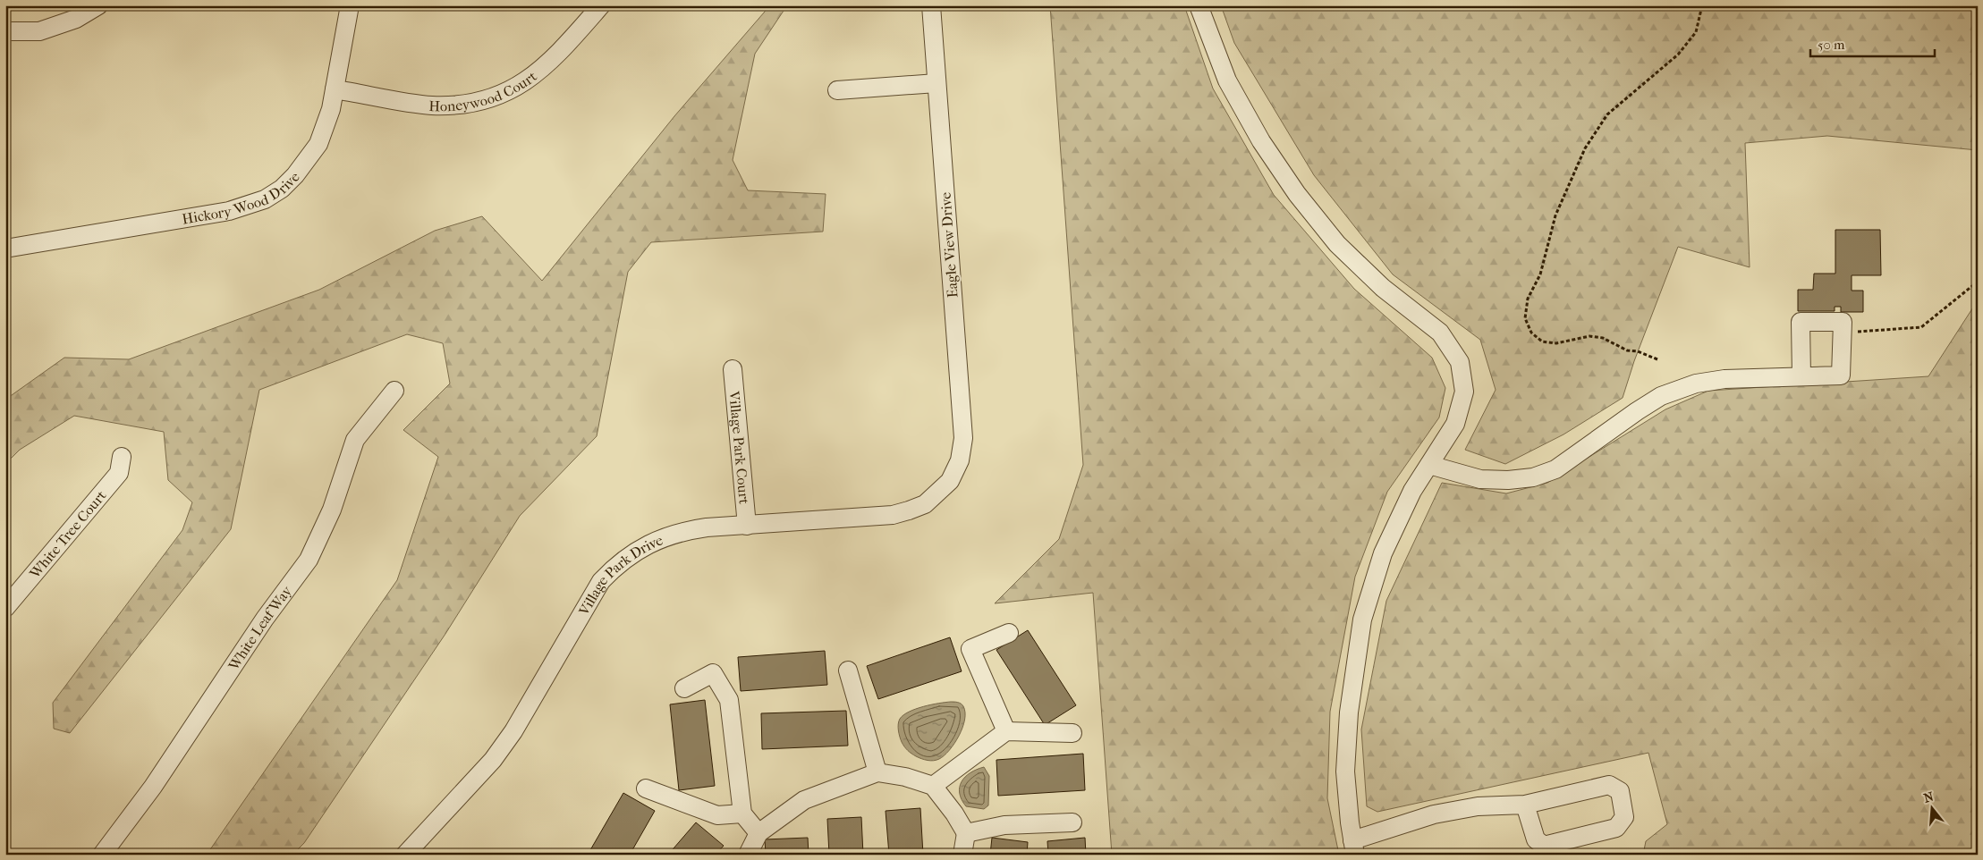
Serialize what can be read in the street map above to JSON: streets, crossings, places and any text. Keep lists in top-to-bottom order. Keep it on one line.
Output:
{"streets":{"street":["Honeywood Court","Hickory Wood Drive","Eagle View Drive","Village Park Court","White Tree Court","Village Park Drive","White Leaf Way"]},"crossings":[["Honeywood Court","Hickory Wood Drive"],["Eagle View Drive","Village Park Drive"],["Village Park Court","Village Park Drive"]],"scale_bar":"50 m","north":"top"}
